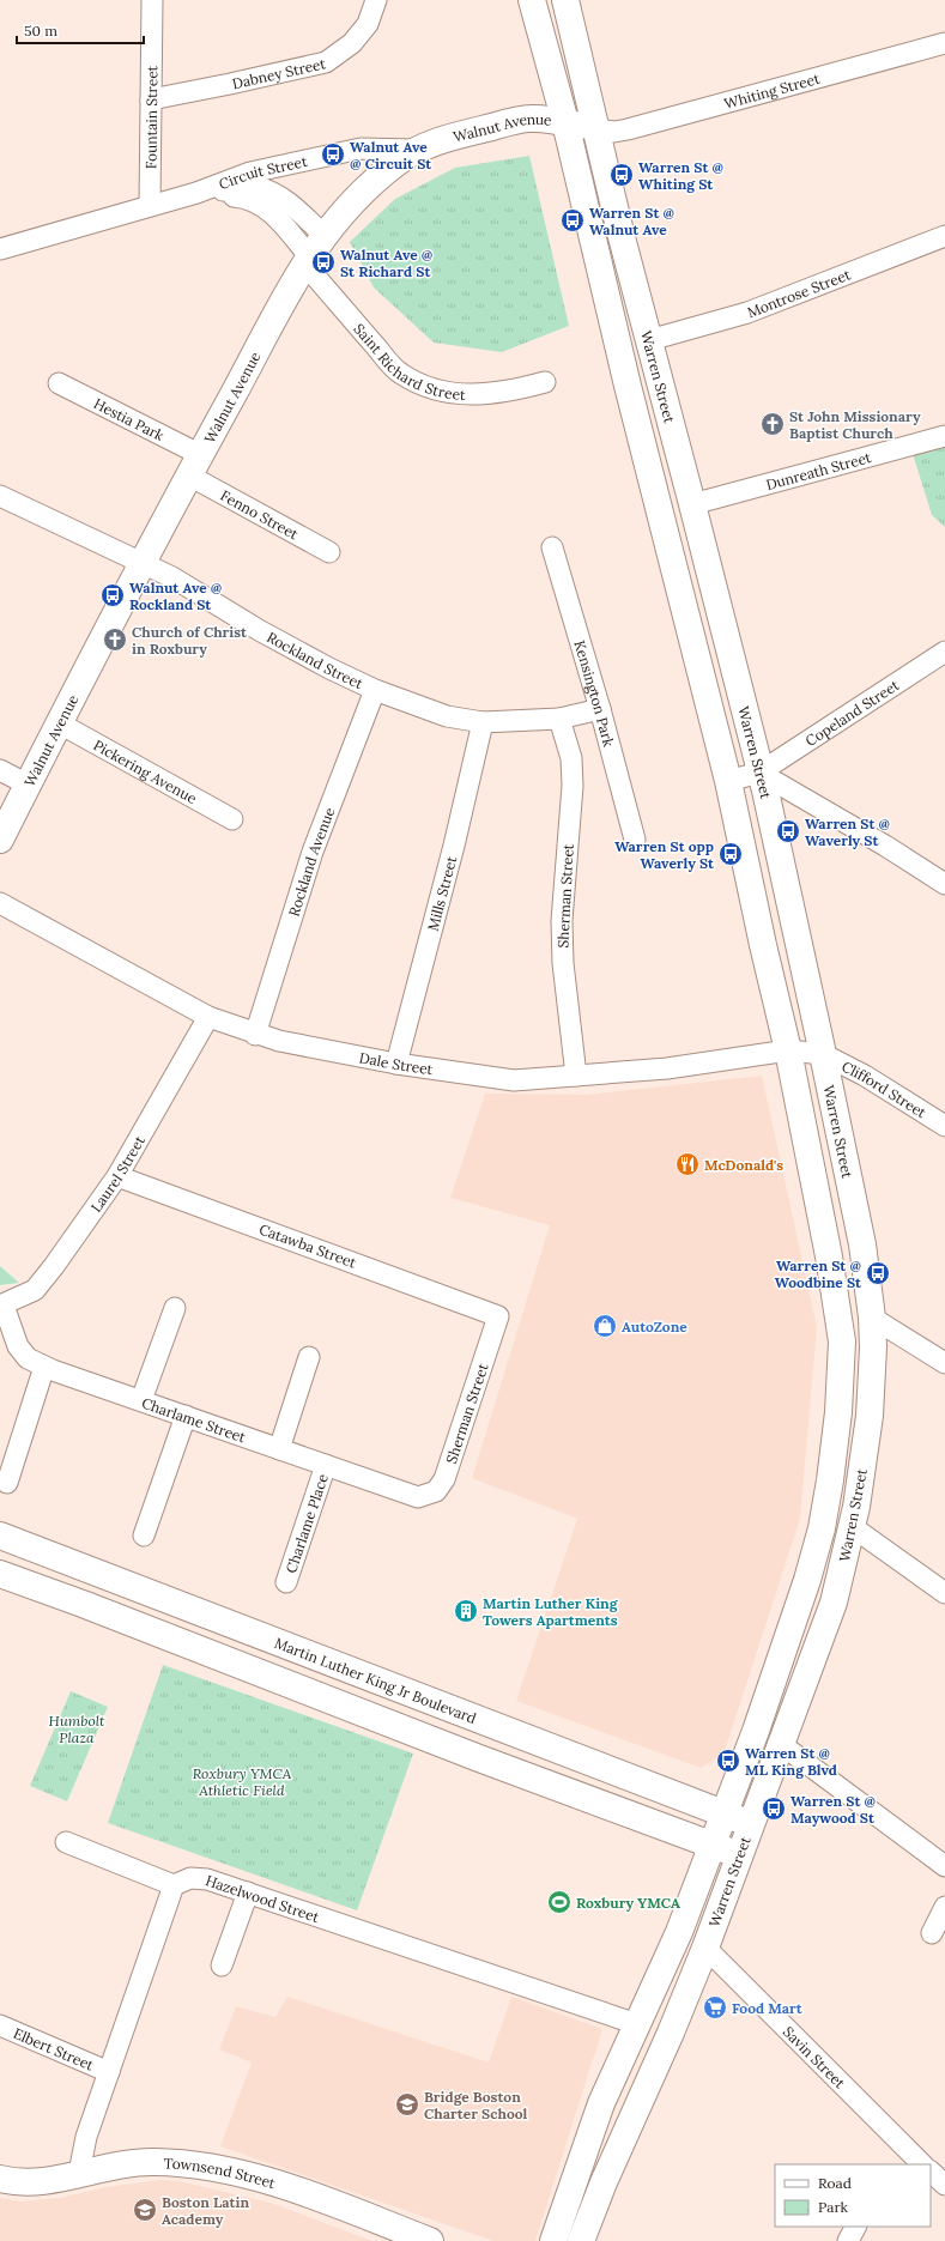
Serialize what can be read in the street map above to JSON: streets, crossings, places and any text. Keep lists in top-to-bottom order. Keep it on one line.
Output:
{"streets":{"main road":["Walnut Avenue","Warren Street","Martin Luther King Jr Boulevard","Townsend Street"],"street":["Dabney Street","Whiting Street","Fountain Street","Circuit Street","Montrose Street","Saint Richard Street","Hestia Park","Dunreath Street","Fenno Street","Rockland Street","Kensington Park","Copeland Street","Pickering Avenue","Rockland Avenue","Mills Street","Sherman Street","Dale Street","Clifford Street","Laurel Street","Catawba Street","Charlame Street","Charlame Place","Hazelwood Street","Elbert Street","Savin Street"]},"crossings":[["Dabney Street","Fountain Street"],["Whiting Street","Walnut Avenue"],["Whiting Street","Warren Street"],["Fountain Street","Circuit Street"],["Walnut Avenue","Circuit Street"],["Walnut Avenue","Saint Richard Street"],["Walnut Avenue","Warren Street"],["Walnut Avenue","Hestia Park"],["Walnut Avenue","Fenno Street"],["Walnut Avenue","Rockland Street"],["Walnut Avenue","Pickering Avenue"],["Circuit Street","Saint Richard Street"],["Montrose Street","Warren Street"],["Warren Street","Dunreath Street"],["Warren Street","Copeland Street"],["Warren Street","Dale Street"],["Warren Street","Clifford Street"],["Warren Street","Martin Luther King Jr Boulevard"],["Warren Street","Hazelwood Street"],["Warren Street","Savin Street"],["Hestia Park","Fenno Street"],["Rockland Street","Kensington Park"],["Rockland Street","Rockland Avenue"],["Rockland Street","Mills Street"],["Rockland Street","Sherman Street"],["Rockland Avenue","Dale Street"],["Mills Street","Dale Street"],["Sherman Street","Dale Street"],["Sherman Street","Catawba Street"],["Sherman Street","Charlame Street"],["Dale Street","Clifford Street"],["Dale Street","Laurel Street"],["Laurel Street","Catawba Street"],["Laurel Street","Charlame Street"],["Charlame Street","Charlame Place"]],"parks":["Humbolt Plaza","Roxbury YMCA Athletic Field"],"places":{"bus stop":["Walnut Ave @ Circuit St","Warren St @ Whiting St","Warren St @ Walnut Ave","Walnut Ave @ St Richard St","Walnut Ave @ Rockland St","Warren St @ Waverly St","Warren St opp Waverly St","Warren St @ Woodbine St","Warren St @ ML King Blvd","Warren St @ Maywood St"],"church":["St John Missionary Baptist Church","Church of Christ in Roxbury"],"restaurant":["McDonald's"],"shop":["AutoZone"],"building":["Martin Luther King Towers Apartments"],"sports":["Roxbury YMCA"],"supermarket":["Food Mart"],"school or university":["Bridge Boston Charter School","Boston Latin Academy"]},"legend":["Road","Park"],"scale_bar":"50 m"}
